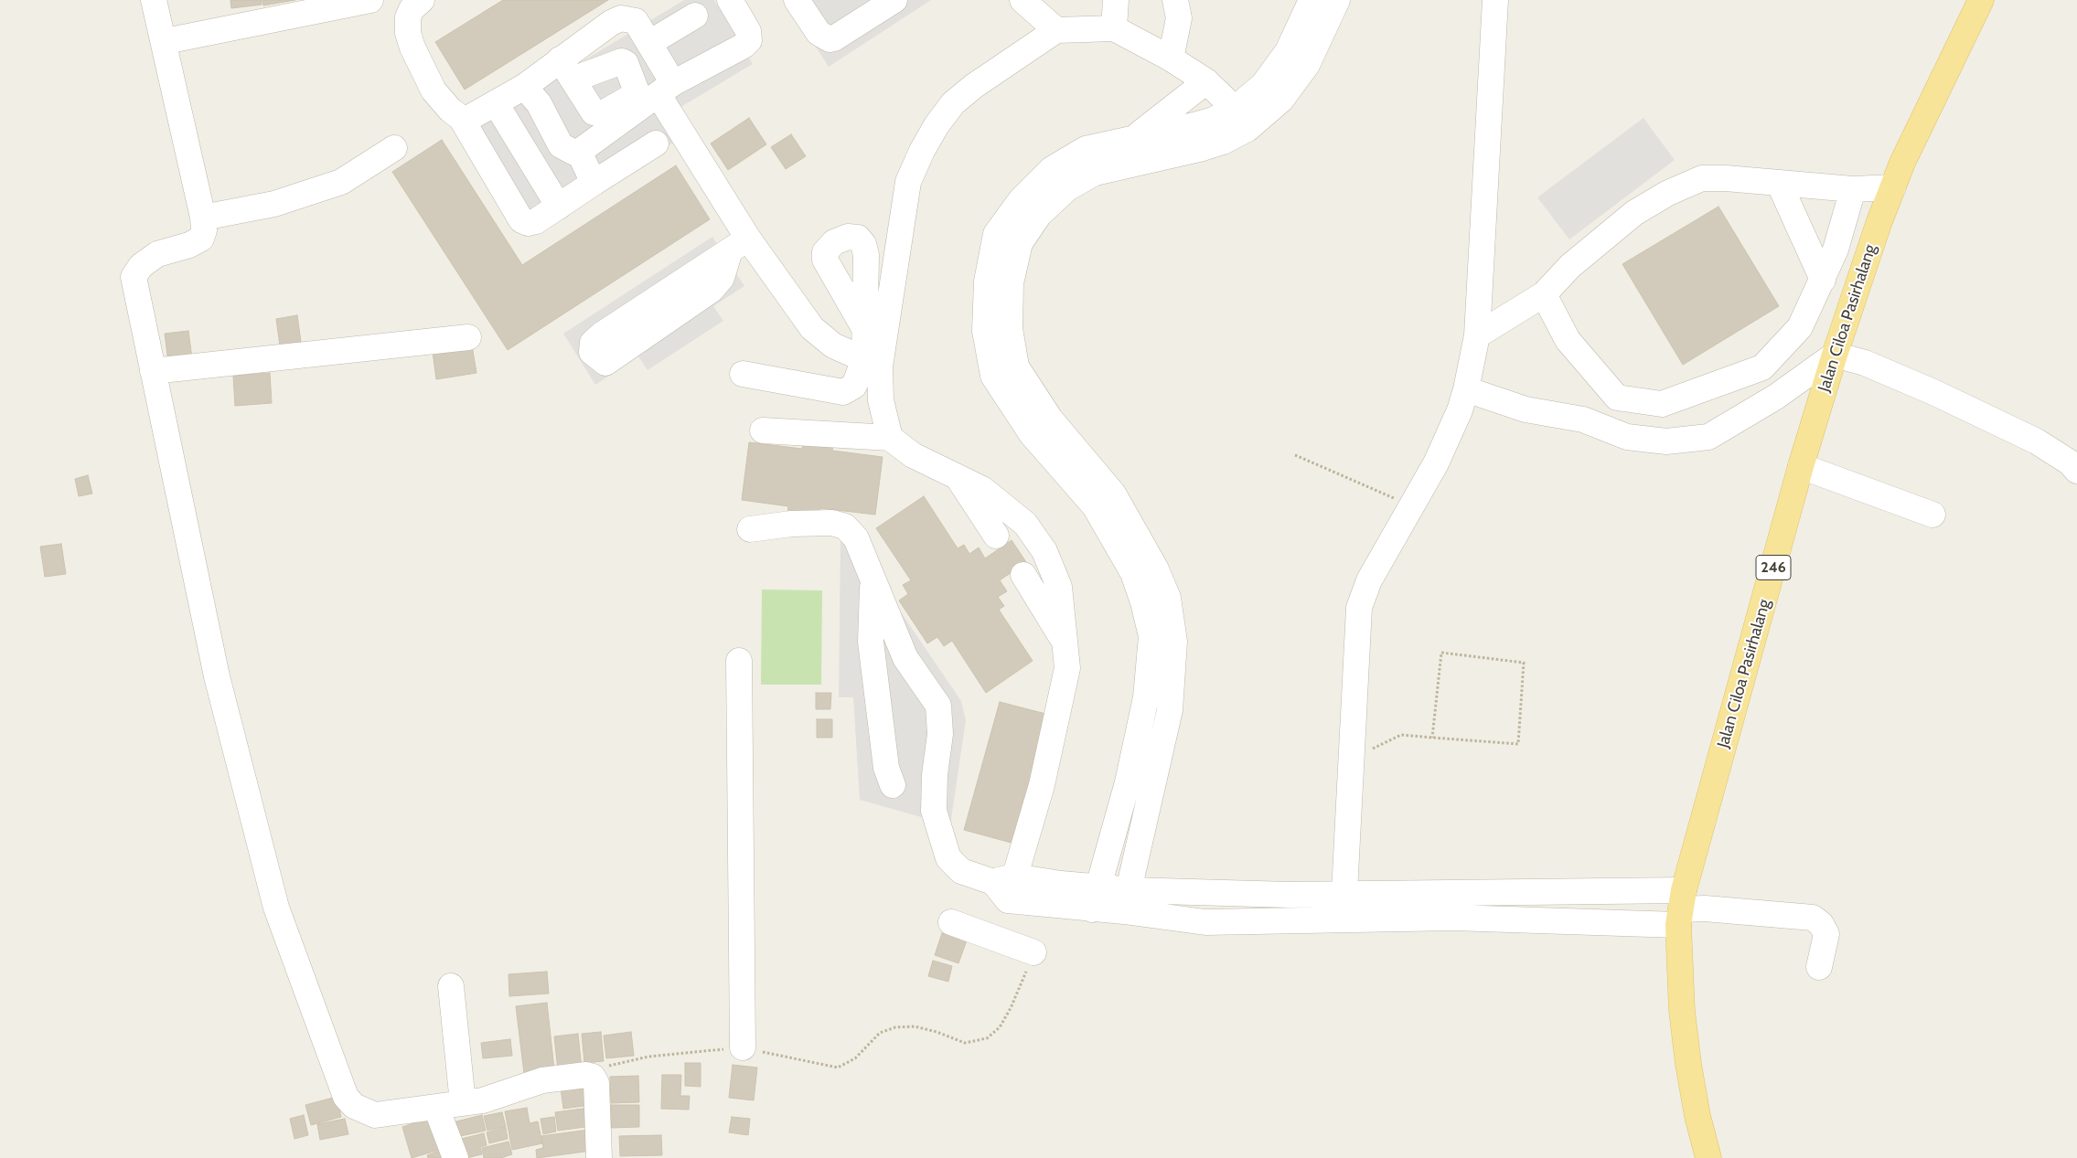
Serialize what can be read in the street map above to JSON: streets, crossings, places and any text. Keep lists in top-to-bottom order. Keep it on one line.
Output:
{"streets":{"main road":["Jalan Ciloa Pasirhalang","246"]}}
